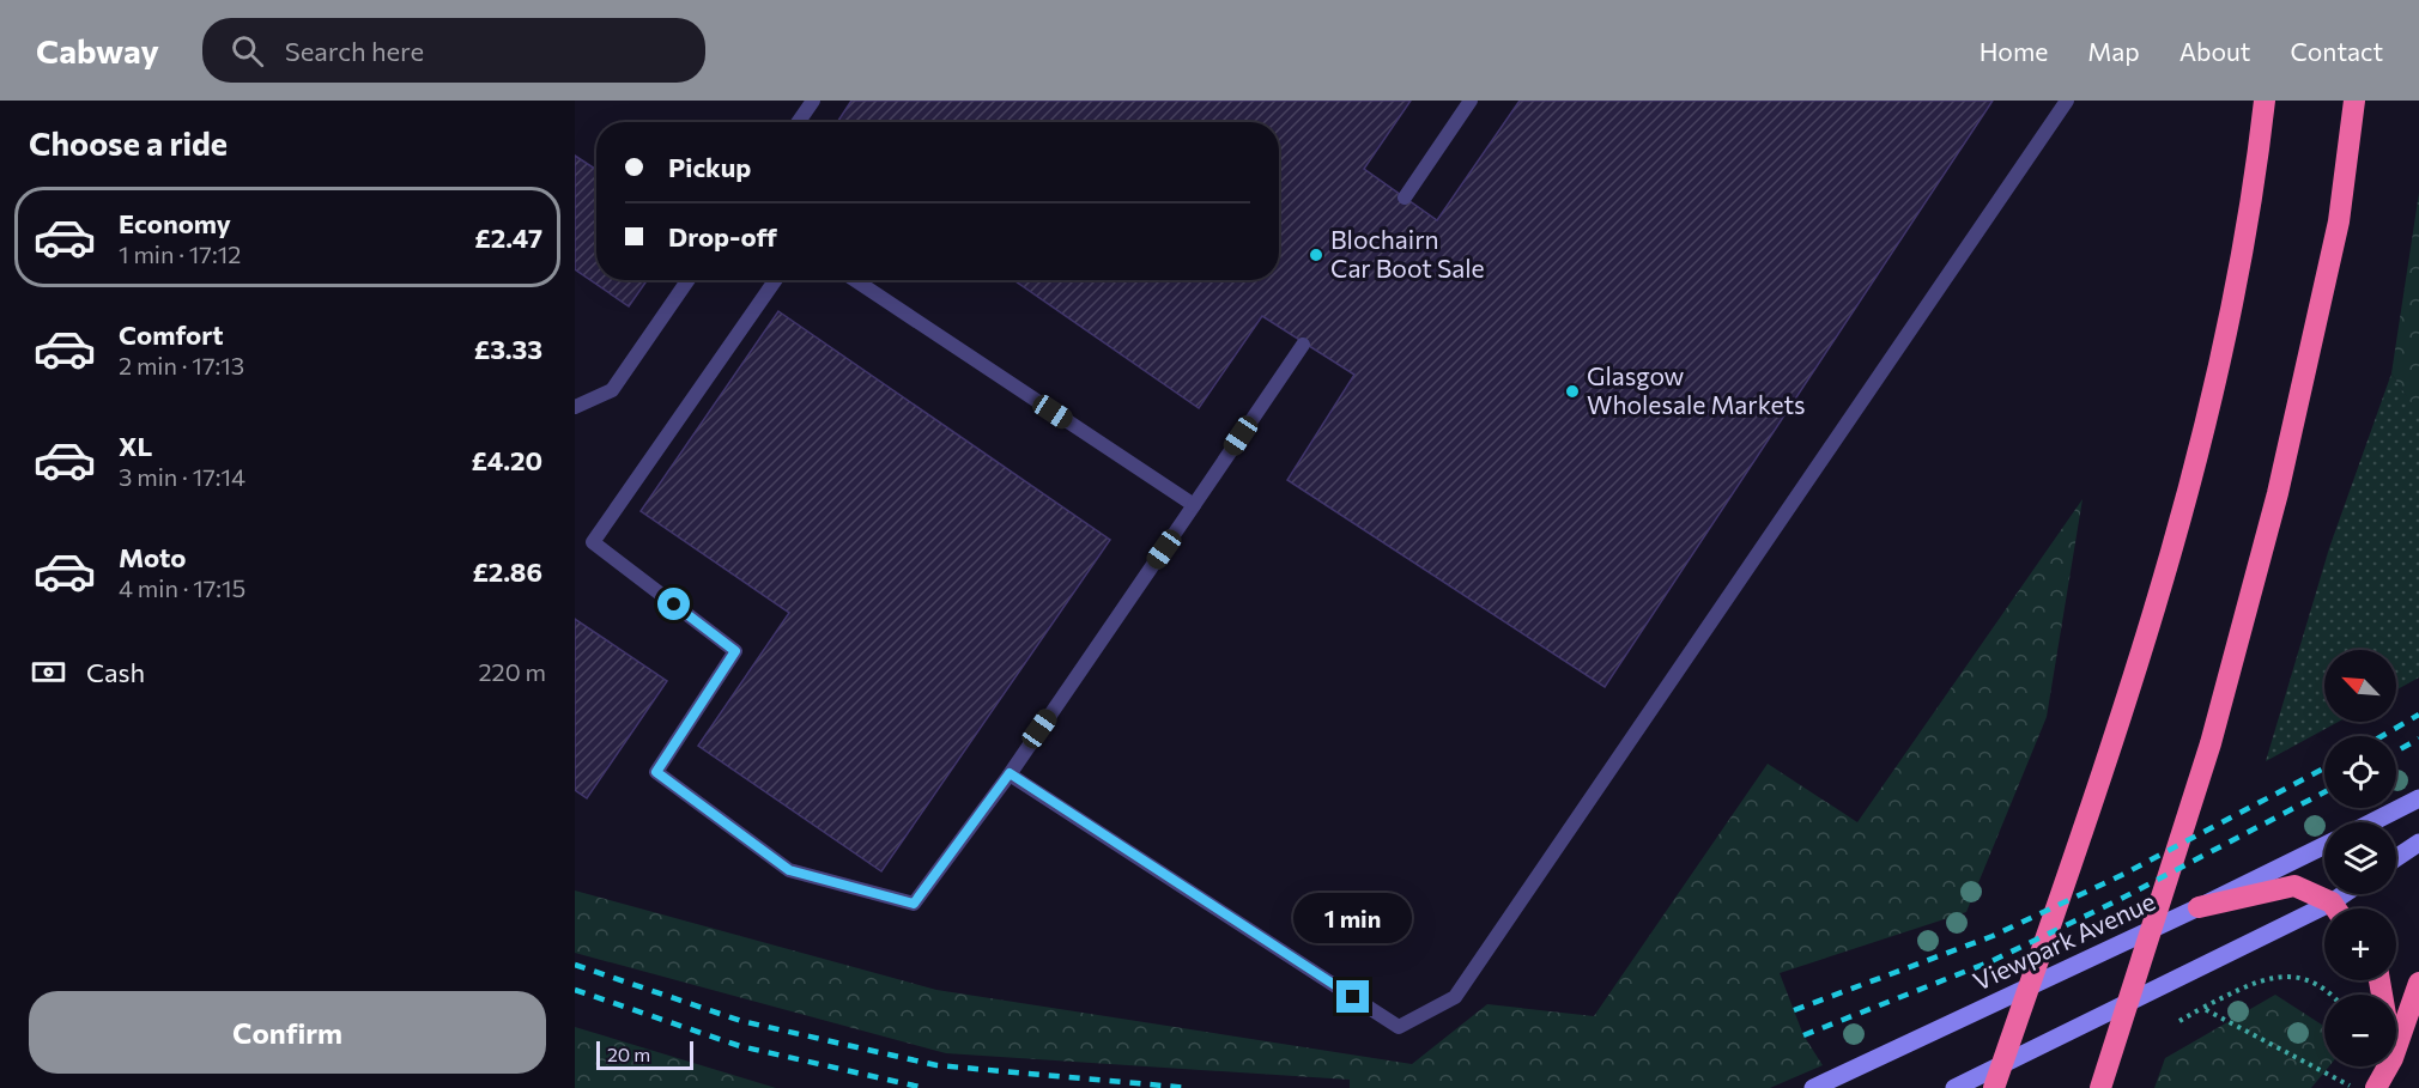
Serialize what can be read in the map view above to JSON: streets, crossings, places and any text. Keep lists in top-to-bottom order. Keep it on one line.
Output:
{"streets":{"street":["Viewpark Avenue"]},"places":["Blochairn Car Boot Sale","Glasgow Wholesale Markets"],"scale_bar":"20 m","north":"top left","page":{"header":"Cabway","search":"Search here","nav":["Home","Map","About","Contact"],"heading":"Choose a ride","banner":["Pickup","Drop-off"],"list":[{"name":"Economy","note":"1 min · 17:12","value":"£2.47"},{"name":"Comfort","note":"2 min · 17:13","value":"£3.33"},{"name":"XL","note":"3 min · 17:14","value":"£4.20"},{"name":"Moto","note":"4 min · 17:15","value":"£2.86"}],"pay":["Cash","220 m"],"map_buttons":["+","−"],"bubble":"1 min","buttons":"Confirm","scale":"20 m"}}
